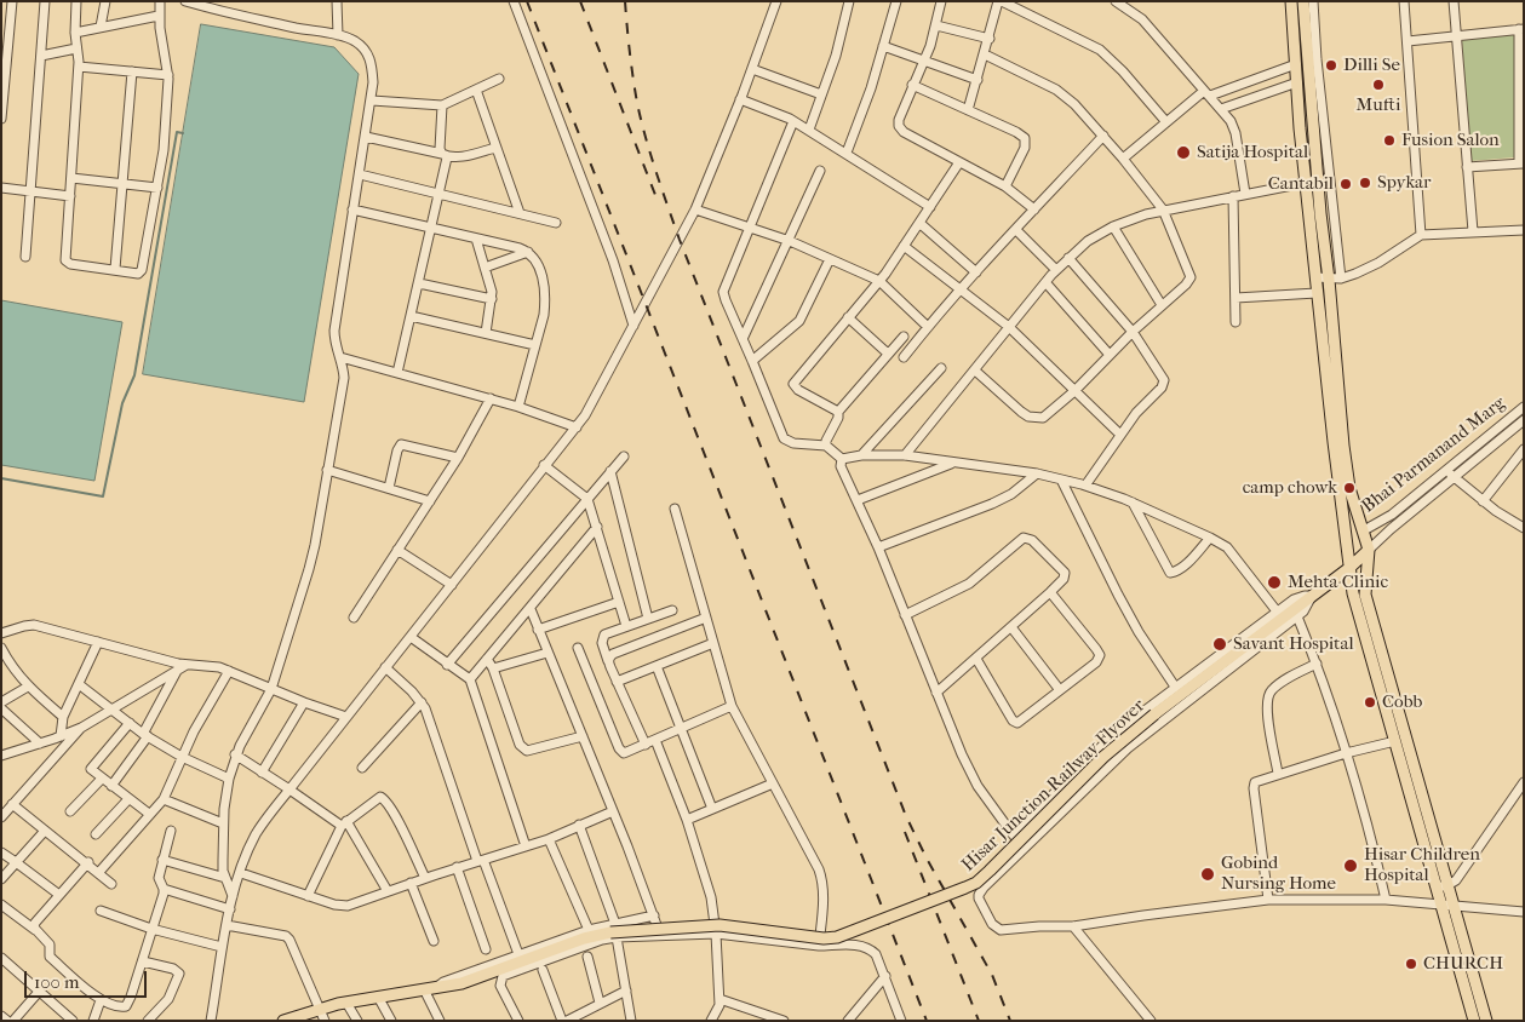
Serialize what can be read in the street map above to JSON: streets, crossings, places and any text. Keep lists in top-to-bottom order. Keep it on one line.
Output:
{"streets":{"main road":["Hisar Junction Railway Flyover"],"street":["Bhai Parmanand Marg"]},"crossings":[["Bhai Parmanand Marg","Hisar Junction Railway Flyover"]],"places":["Dilli Se","Mufti","Fusion Salon","Satija Hospital","Spykar","Cantabil","camp chowk","Mehta Clinic","Savant Hospital","Cobb","Hisar Children Hospital","Gobind Nursing Home","CHURCH"],"scale_bar":"100 m"}
